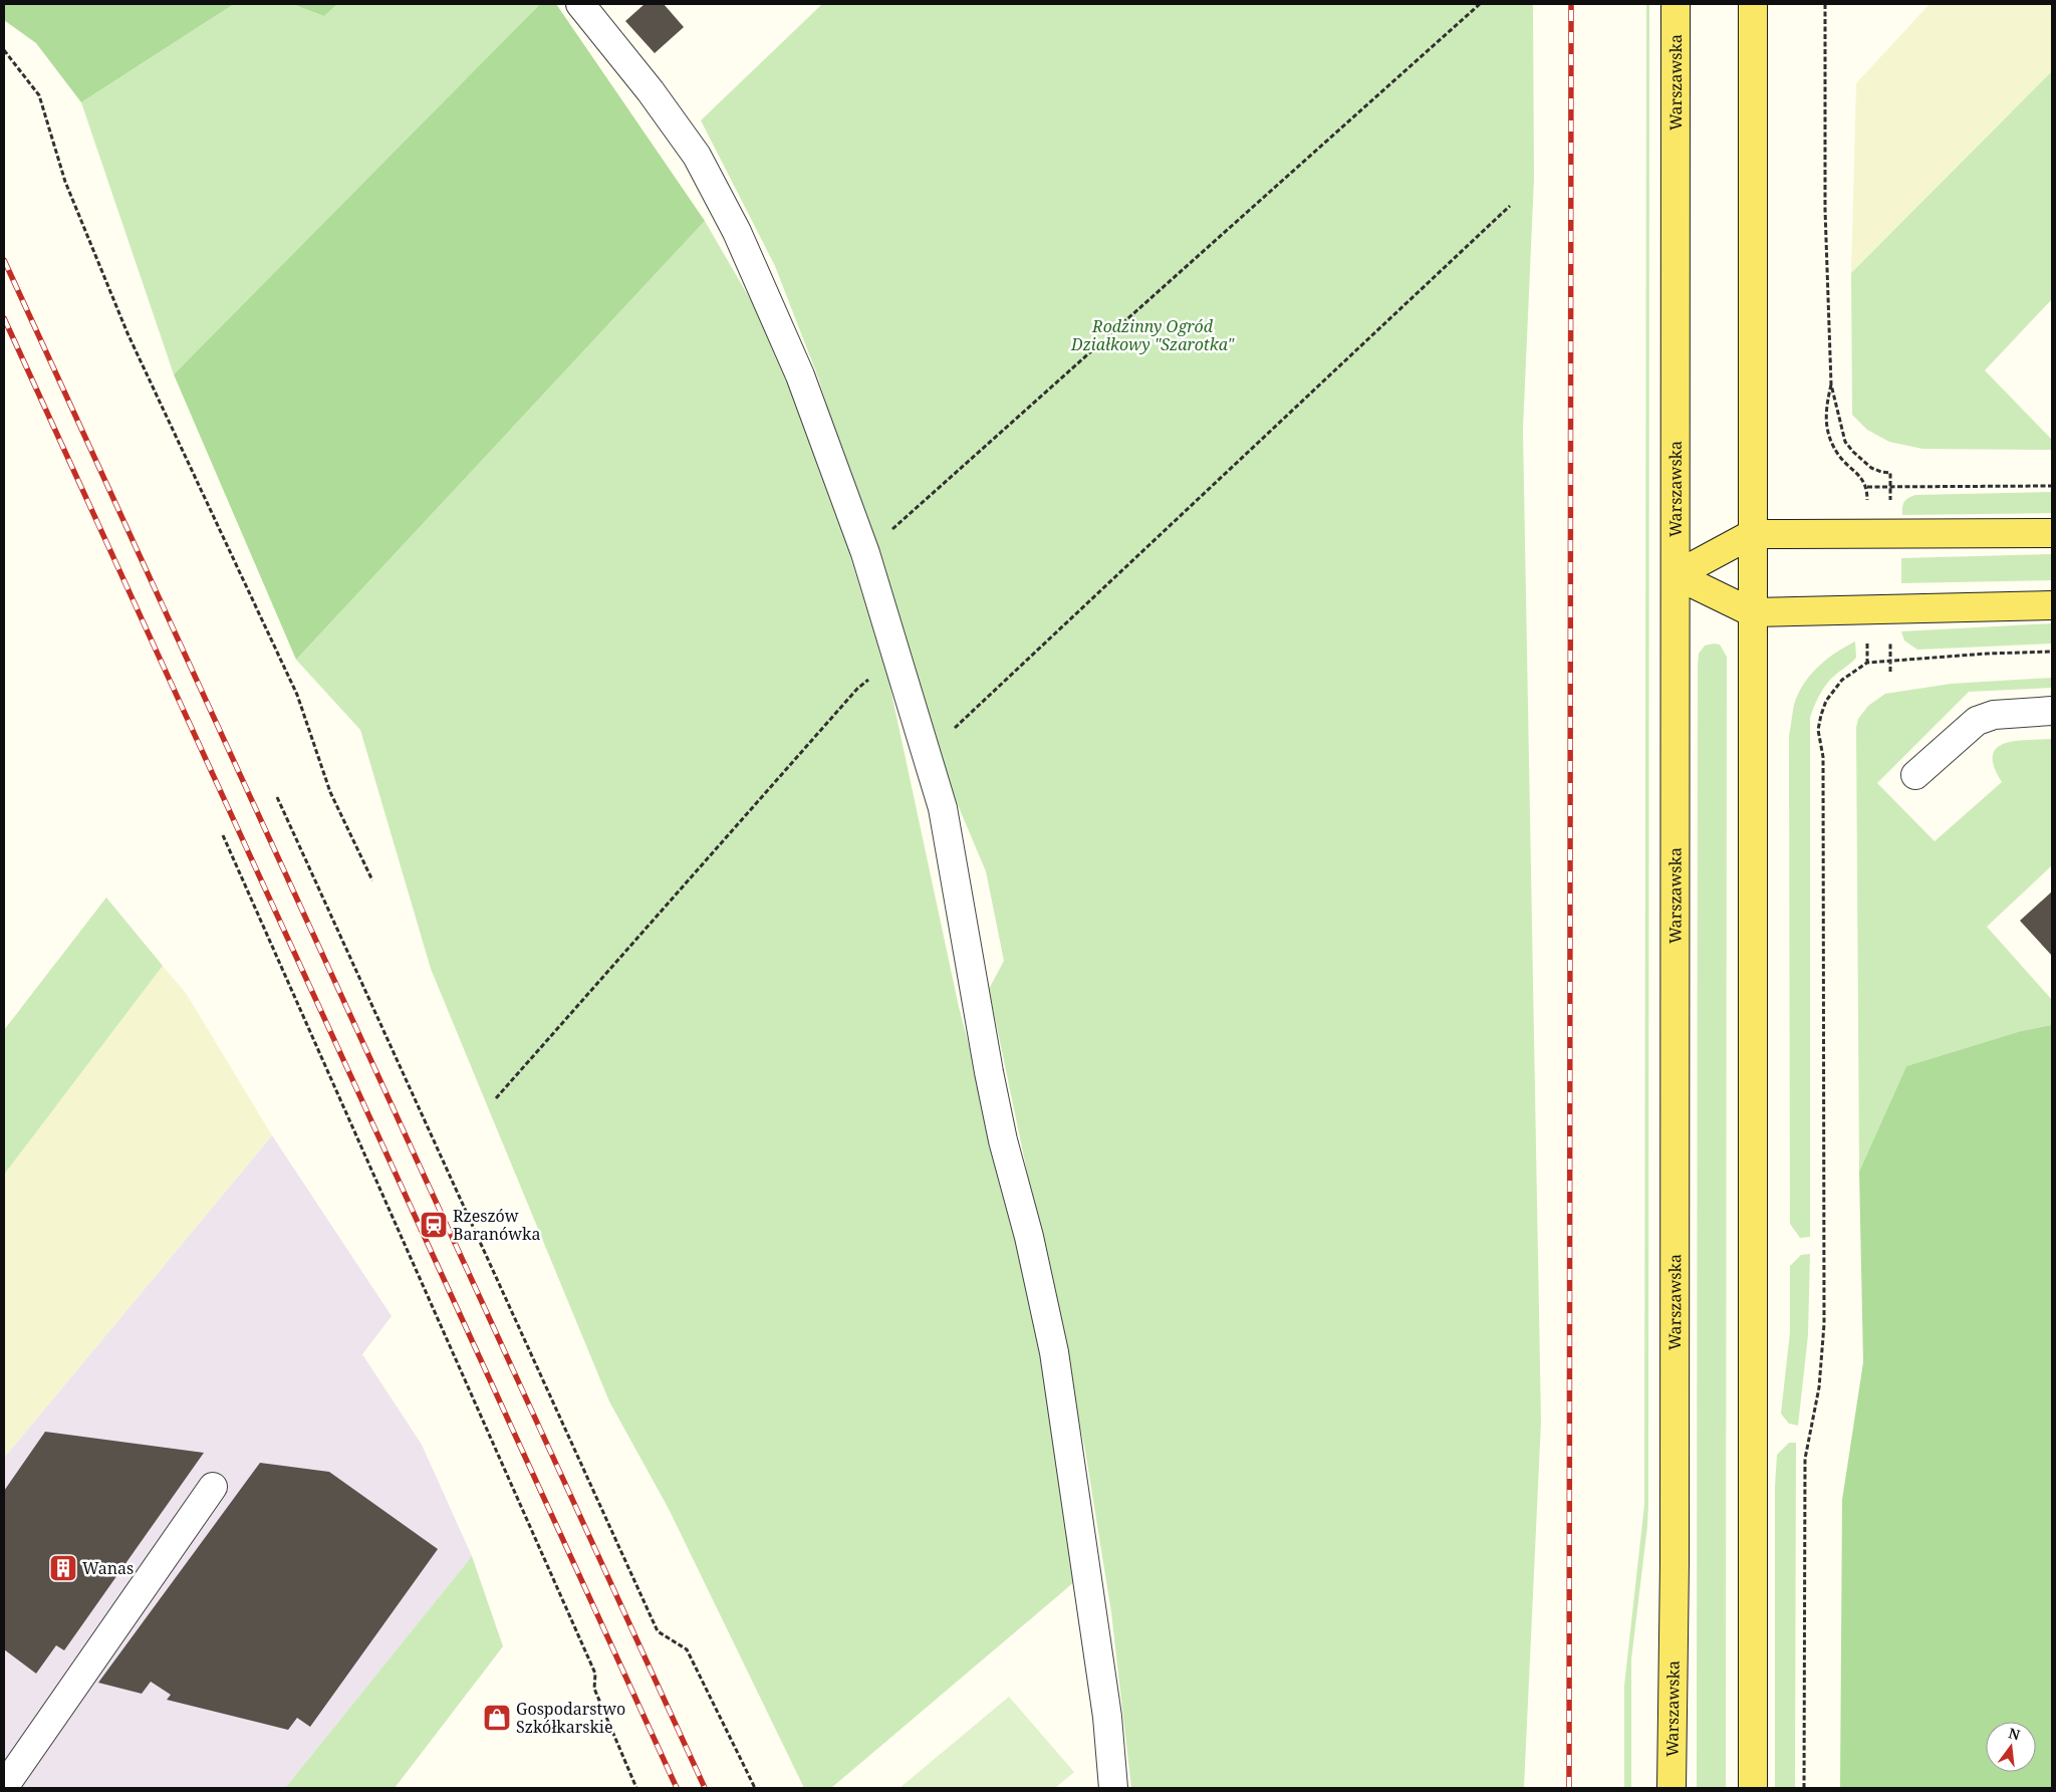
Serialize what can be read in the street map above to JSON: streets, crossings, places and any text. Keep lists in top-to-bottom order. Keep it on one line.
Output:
{"streets":{"main road":["Warszawska"]},"parks":["Rodzinny Ogród Działkowy \"Szarotka\""],"places":{"station":["Rzeszów Baranówka"],"building":["Wanas"],"shop":["Gospodarstwo Szkółkarskie"]},"north":"top"}
